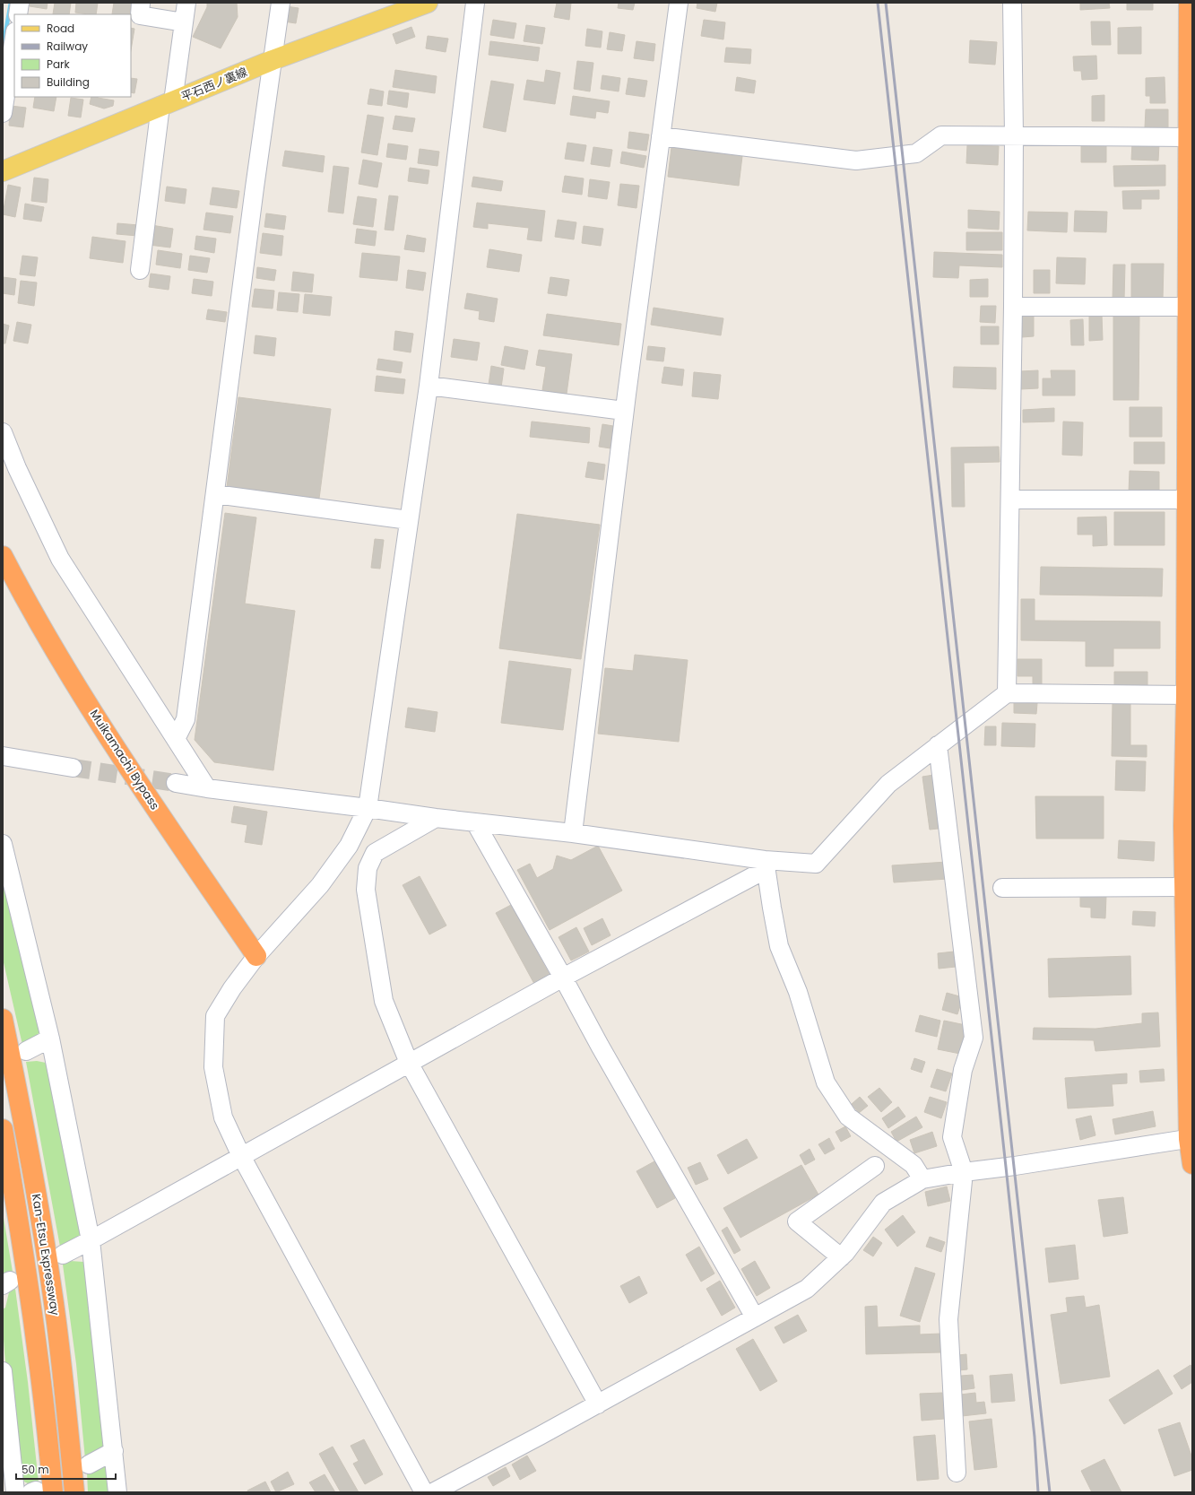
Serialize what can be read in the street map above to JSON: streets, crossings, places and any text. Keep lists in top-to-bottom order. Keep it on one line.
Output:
{"streets":{"highway":["Muikamachi Bypass","Kan-Etsu Expressway"],"main road":["平石西ノ裏線"]},"legend":["Road","Railway","Park","Building"],"scale_bar":"50 m"}
